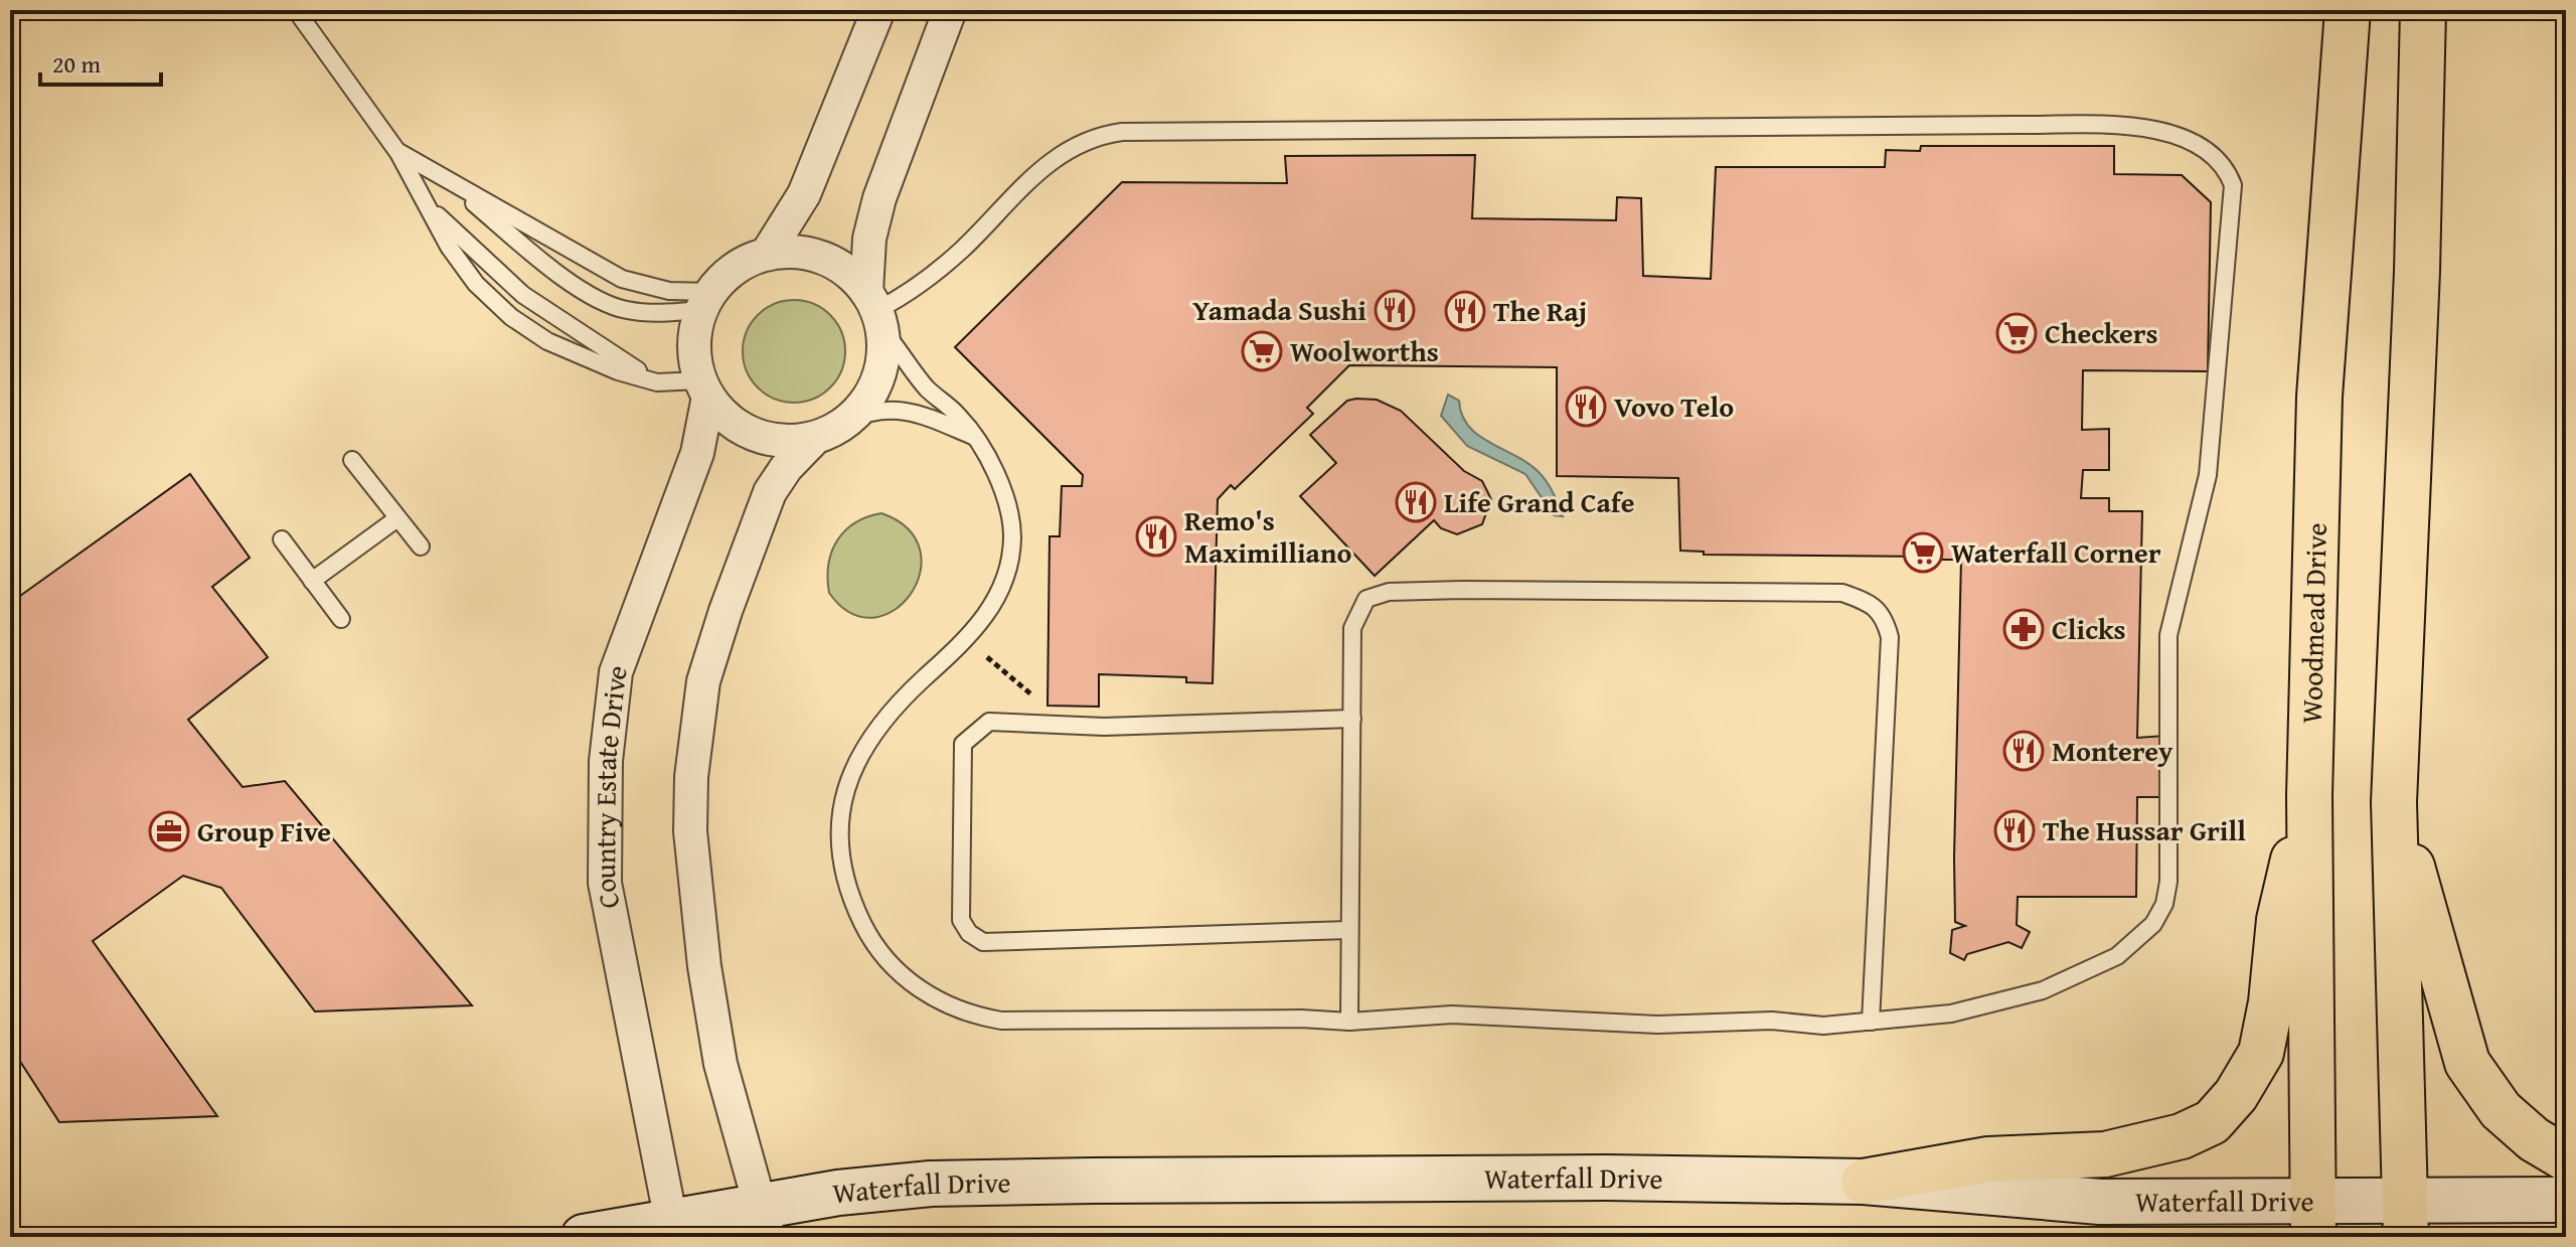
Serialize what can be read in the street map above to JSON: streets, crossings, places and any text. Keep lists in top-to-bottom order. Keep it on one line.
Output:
{"streets":{"main road":["Woodmead Drive","Waterfall Drive"],"street":["Country Estate Drive"]},"crossings":[["Woodmead Drive","Waterfall Drive"],["Country Estate Drive","Waterfall Drive"]],"places":{"restaurant":["Yamada Sushi","The Raj","Vovo Telo","Life Grand Cafe","Remo's Maximilliano","Monterey","The Hussar Grill"],"supermarket":["Checkers","Woolworths","Waterfall Corner"],"pharmacy":["Clicks"],"office":["Group Five"]},"scale_bar":"20 m"}
